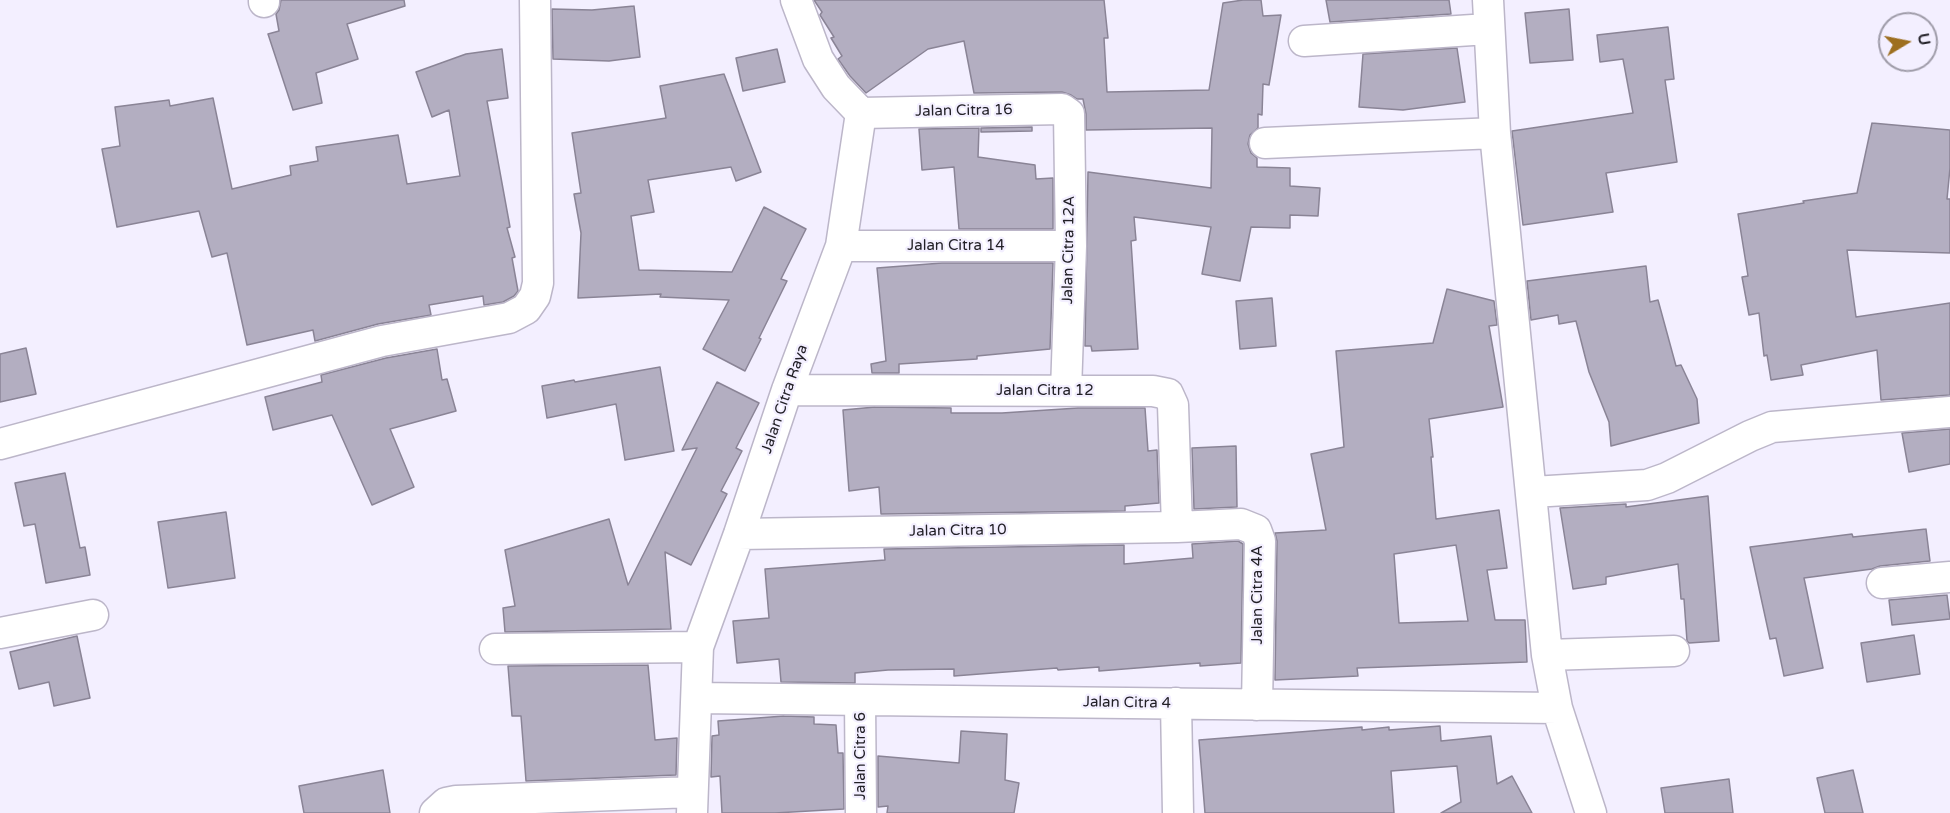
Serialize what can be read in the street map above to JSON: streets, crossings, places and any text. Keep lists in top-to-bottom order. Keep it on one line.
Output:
{"streets":{"street":["Jalan Citra 16","Jalan Citra 14","Jalan Citra 12A","Jalan Citra 12","Jalan Citra Raya","Jalan Citra 10","Jalan Citra 4A","Jalan Citra 4","Jalan Citra 6"]},"crossings":[["Jalan Citra 16","Jalan Citra 12A"],["Jalan Citra 16","Jalan Citra Raya"],["Jalan Citra 14","Jalan Citra 12A"],["Jalan Citra 14","Jalan Citra Raya"],["Jalan Citra 12A","Jalan Citra 12"],["Jalan Citra 12","Jalan Citra Raya"],["Jalan Citra 12","Jalan Citra 10"],["Jalan Citra 12","Jalan Citra 4A"],["Jalan Citra Raya","Jalan Citra 10"],["Jalan Citra Raya","Jalan Citra 4"],["Jalan Citra 10","Jalan Citra 4A"],["Jalan Citra 4A","Jalan Citra 4"],["Jalan Citra 4","Jalan Citra 6"]],"north":"right"}
